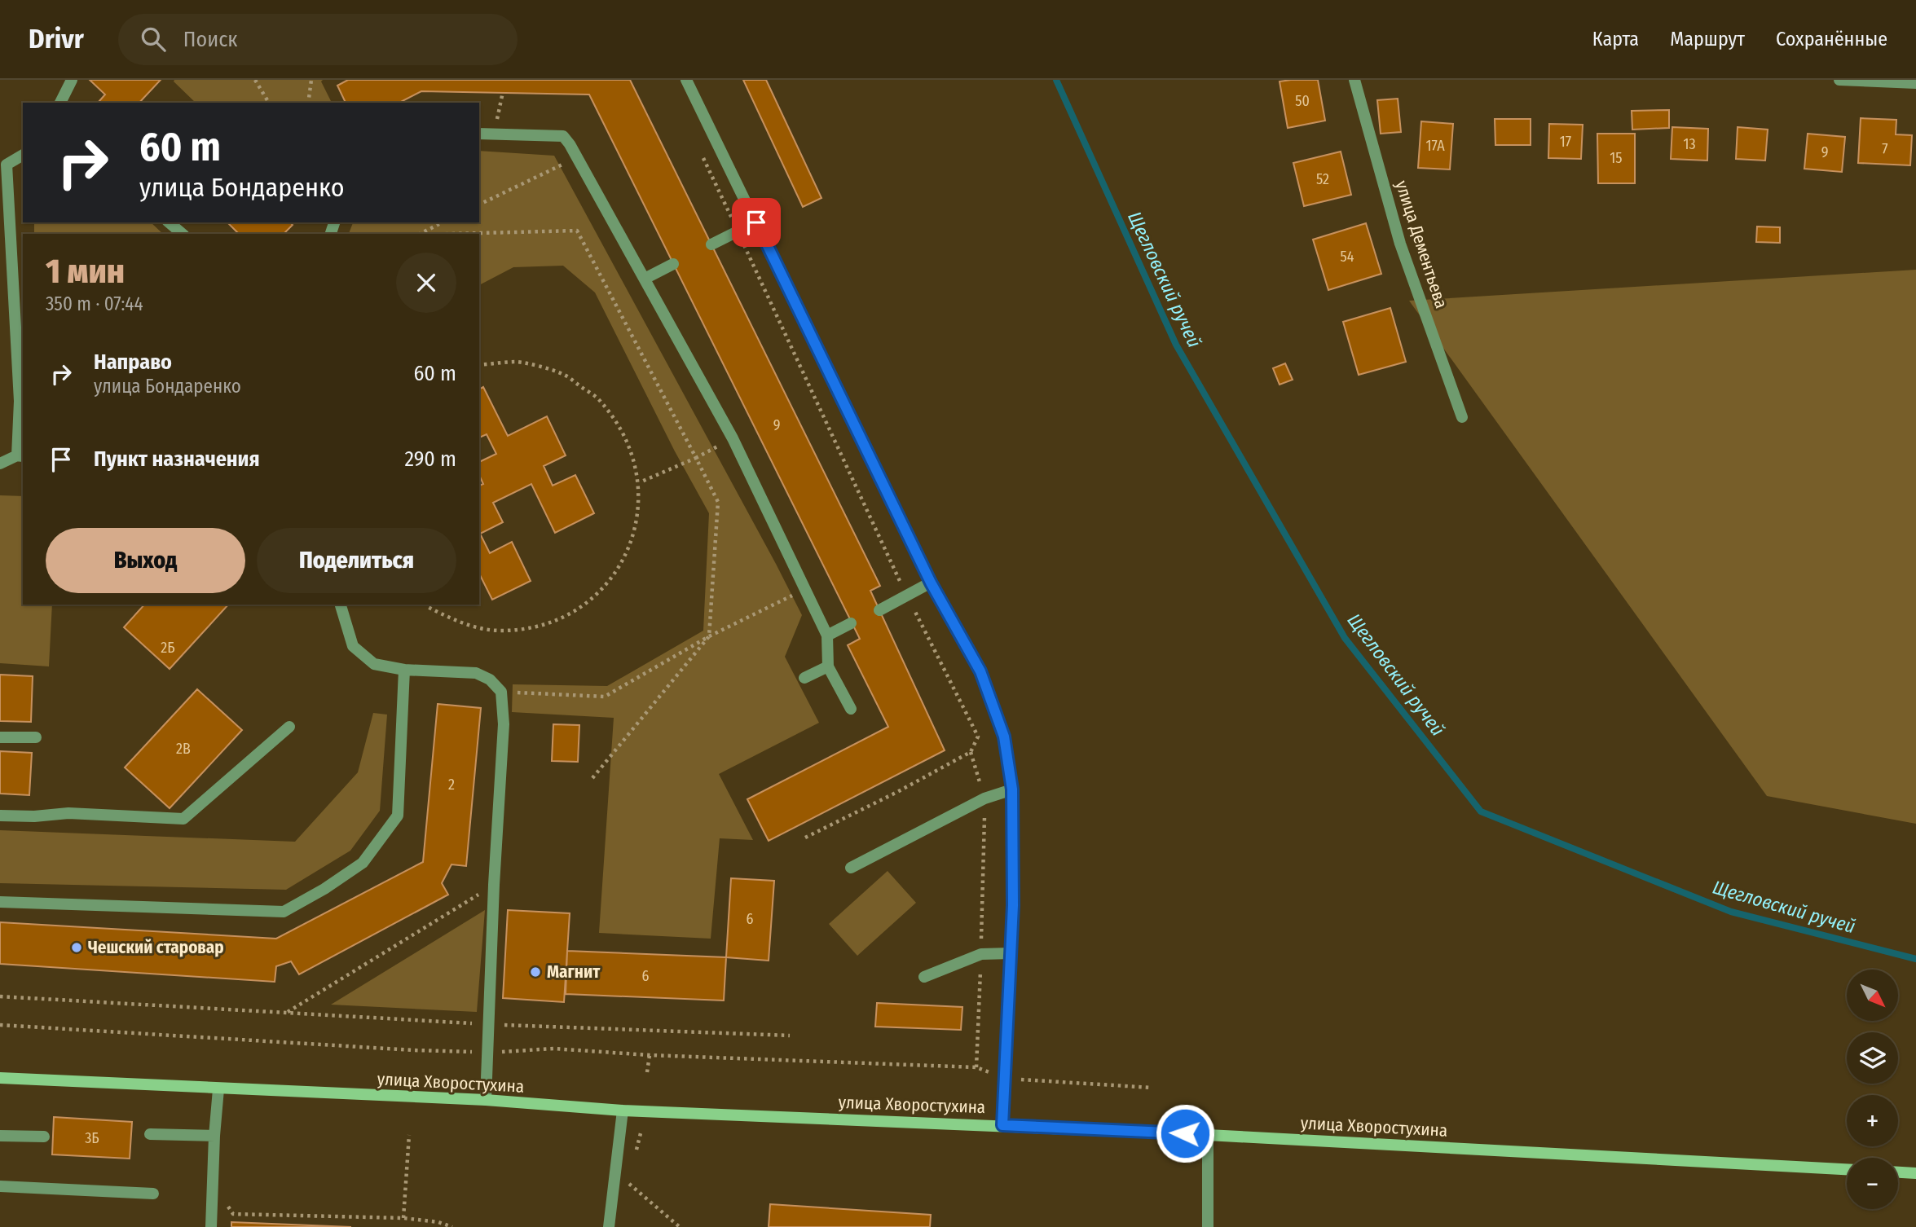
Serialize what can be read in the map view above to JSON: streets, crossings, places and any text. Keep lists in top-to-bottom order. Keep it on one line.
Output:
{"streets":{"street":["улица Дементьева","улица Хворостухина"]},"water":["Щегловский ручей"],"places":["Чешский старовар","Магнит"],"house_numbers":["50","17","13","17А","7","9","15","52","54","9","2Б","2В","2","6","6","3Б"],"north":"bottom right","page":{"header":"Drivr","search":"Поиск","nav":["Карта","Маршрут","Сохранённые"],"turn":["60 m","улица Бондаренко"],"heading":["1 мин","350 m · 07:44"],"list":[{"name":"Направо","note":"улица Бондаренко","value":"60 m"},{"name":"Пункт назначения","value":"290 m"}],"buttons":["Выход","Поделиться"],"map_buttons":["+","−"]}}
